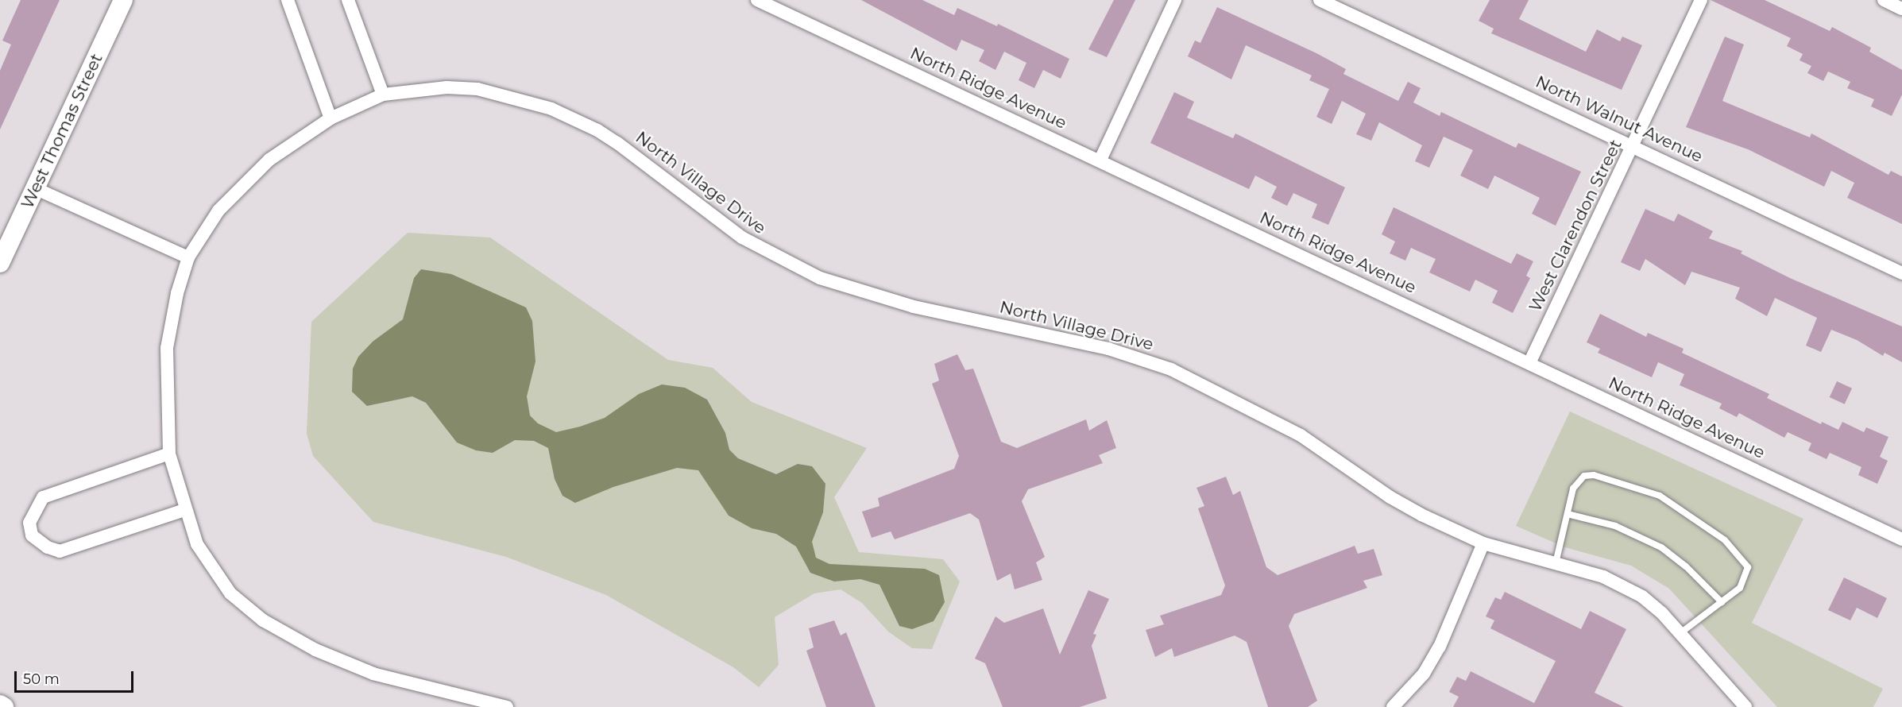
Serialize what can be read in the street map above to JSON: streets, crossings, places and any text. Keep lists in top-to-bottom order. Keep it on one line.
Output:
{"streets":{"street":["North Ridge Avenue","North Walnut Avenue","West Thomas Street","North Village Drive","West Clarendon Street"]},"crossings":[["North Ridge Avenue","West Clarendon Street"],["North Walnut Avenue","West Clarendon Street"]],"scale_bar":"50 m"}
